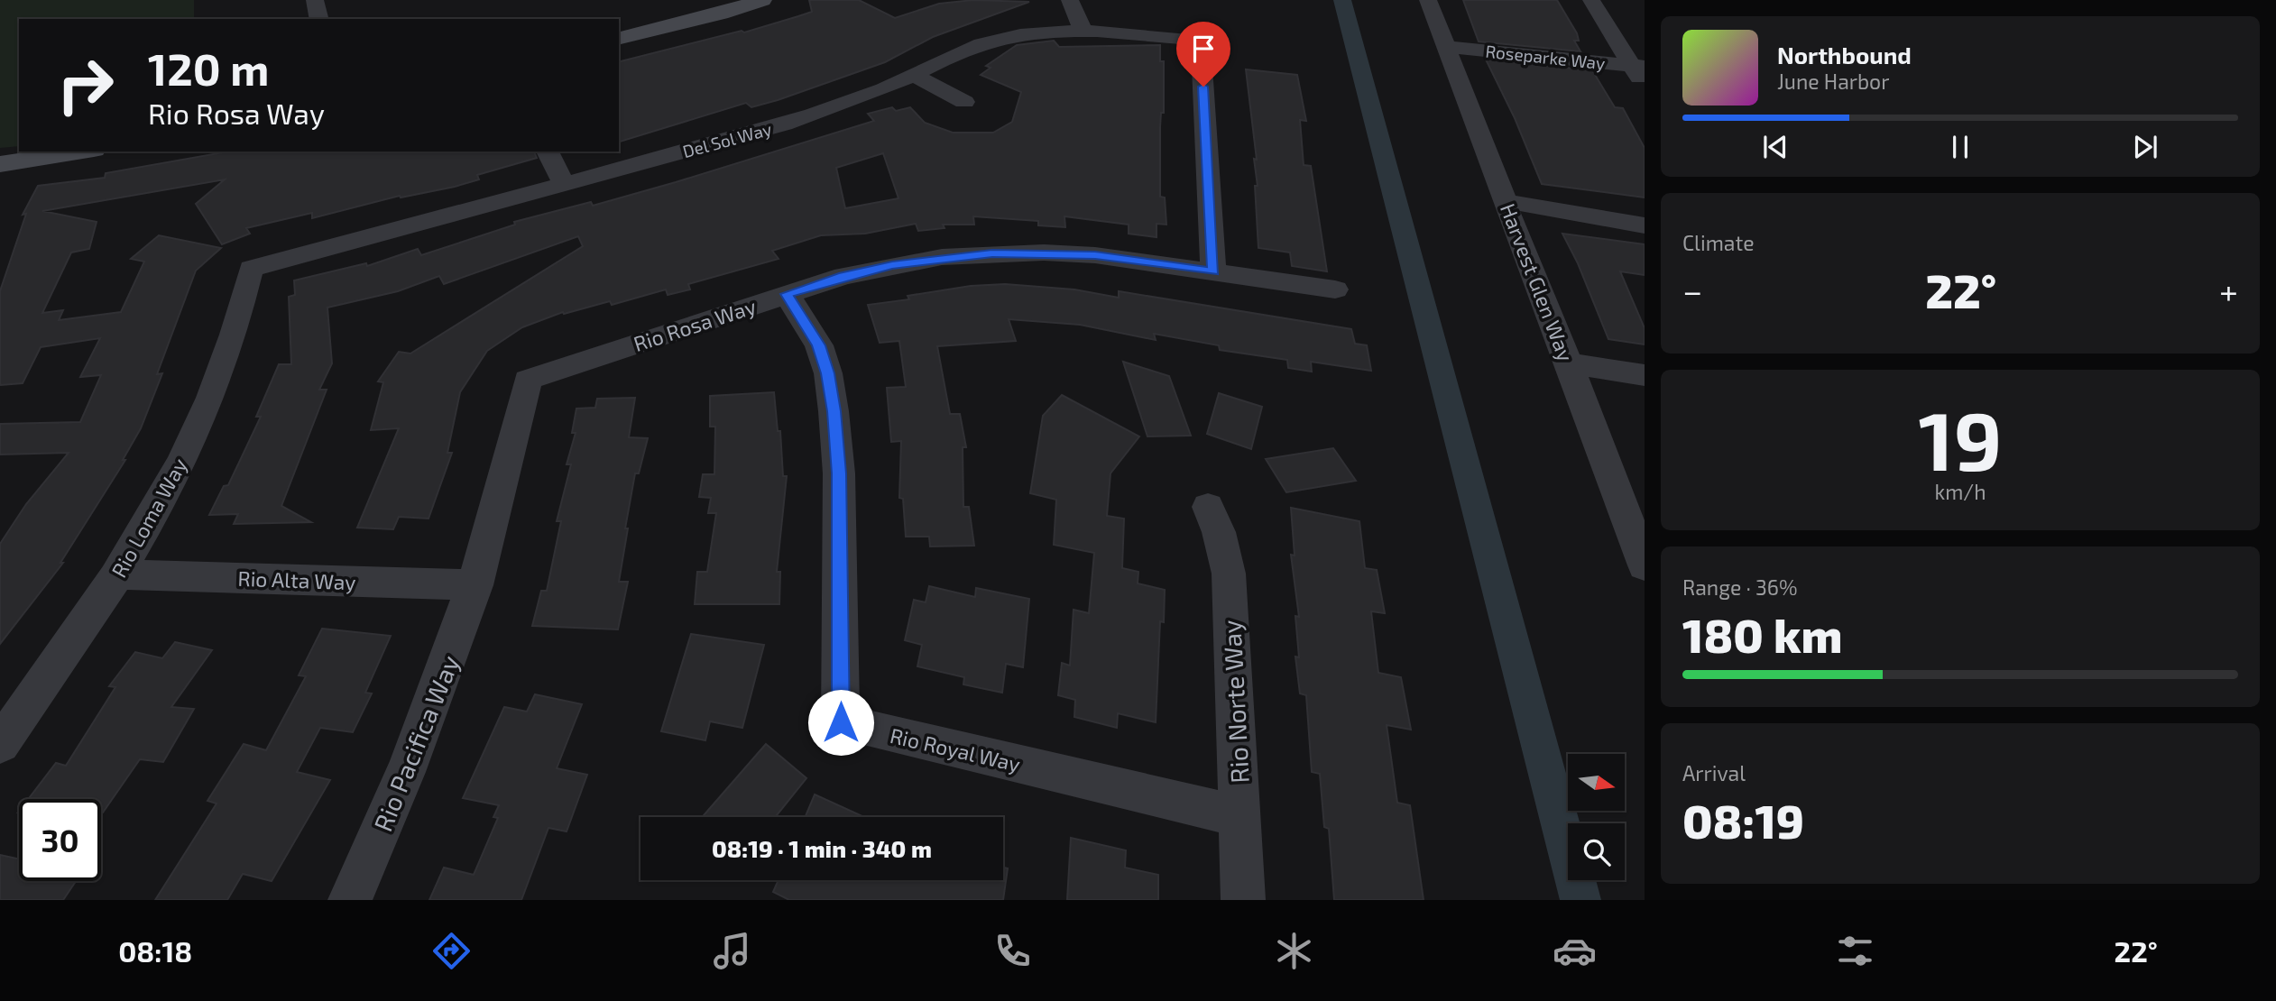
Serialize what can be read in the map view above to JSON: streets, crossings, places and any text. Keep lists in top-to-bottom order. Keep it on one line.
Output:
{"streets":{"street":["Roseparke Way","Del Sol Way","Harvest Glen Way","Rio Rosa Way","Rio Loma Way","Rio Alta Way","Rio Norte Way","Rio Pacifica Way","Rio Royal Way"]},"crossings":[["Roseparke Way","Harvest Glen Way"],["Del Sol Way","Rio Rosa Way"],["Del Sol Way","Rio Loma Way"],["Rio Rosa Way","Rio Alta Way"],["Rio Rosa Way","Rio Pacifica Way"],["Rio Rosa Way","Rio Royal Way"],["Rio Loma Way","Rio Alta Way"],["Rio Alta Way","Rio Pacifica Way"],["Rio Norte Way","Rio Royal Way"]],"north":"right","page":{"turn":["120 m","Rio Rosa Way"],"song":["Northbound","June Harbor"],"tile":["Climate",["19","km/h"],["Range · 36%","180 km"],["Arrival","08:19"]],"heat":["−","22°","+"],"limit":"30","trip":"08:19 · 1 min · 340 m","tabs":["08:18","22°"]}}
